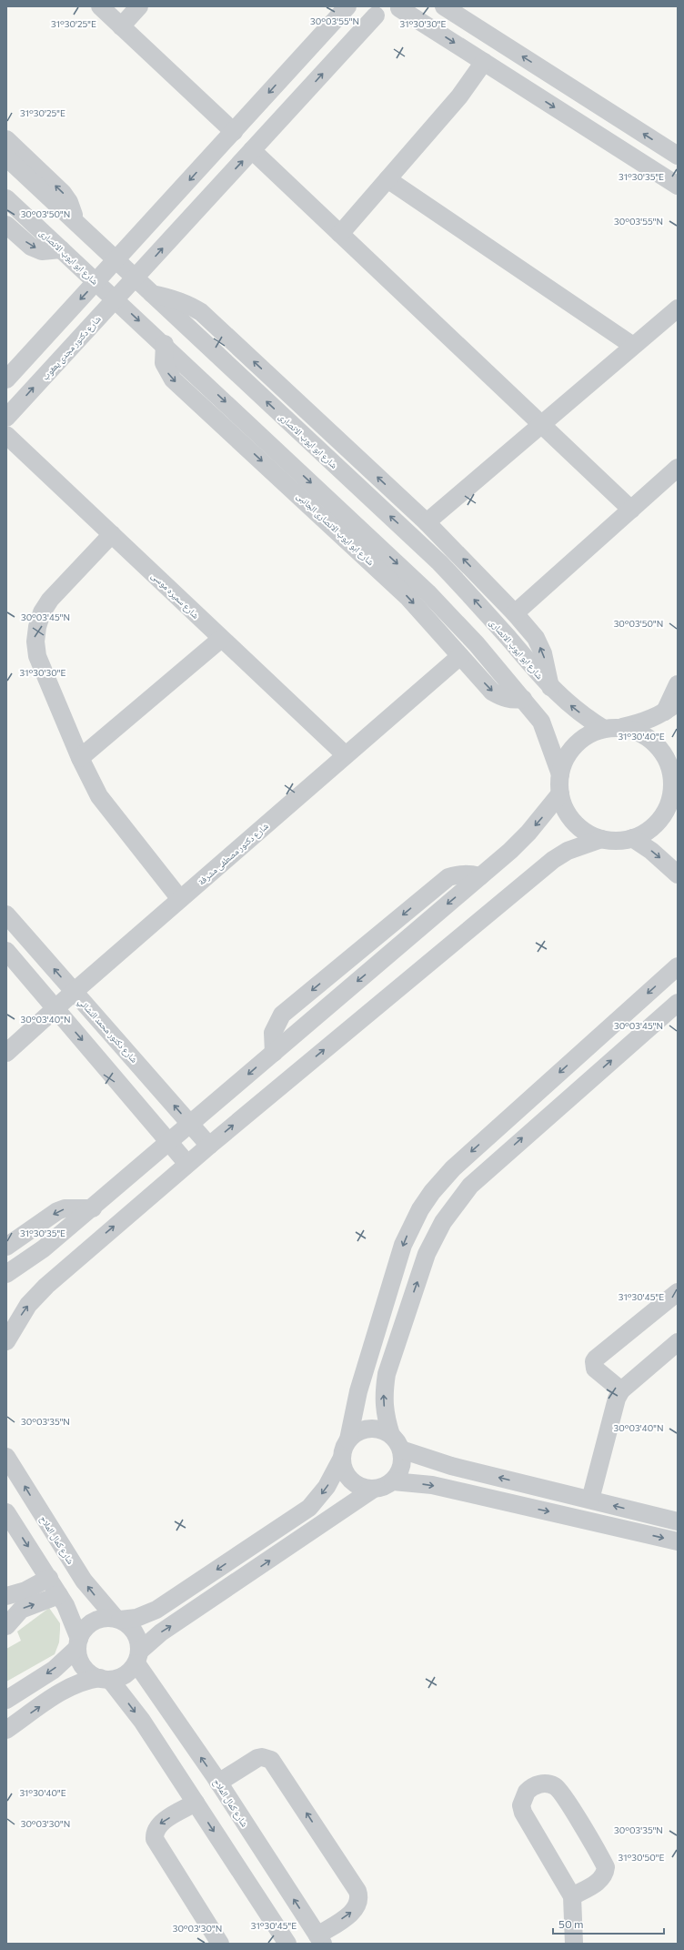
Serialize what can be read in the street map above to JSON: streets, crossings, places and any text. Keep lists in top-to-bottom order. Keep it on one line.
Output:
{"streets":{"street":["شارع ابو ايوب الانصارى","شارع دكتور مجدى يعقوب","شارع ابو ايوب الانصارى الجانبى","شارع سميره موسى","شارع دكتور مصطفى مشرفة","شارع دكتور محمد النشائي","شارع كمال الملاح"]},"crossings":[["شارع ابو ايوب الانصارى","شارع دكتور مجدى يعقوب"],["شارع ابو ايوب الانصارى","شارع ابو ايوب الانصارى الجانبى"],["شارع ابو ايوب الانصارى الجانبى","شارع دكتور مصطفى مشرفة"],["شارع سميره موسى","شارع دكتور مصطفى مشرفة"],["شارع دكتور مصطفى مشرفة","شارع دكتور محمد النشائي"]],"scale_bar":"50 m","coordinates":["30°03'55\"N","31°30'25\"E","31°30'30\"E","31°30'35\"E","30°03'50\"N","30°03'45\"N","31°30'40\"E","30°03'40\"N","31°30'45\"E","30°03'35\"N","30°03'30\"N","31°30'50\"E"]}
